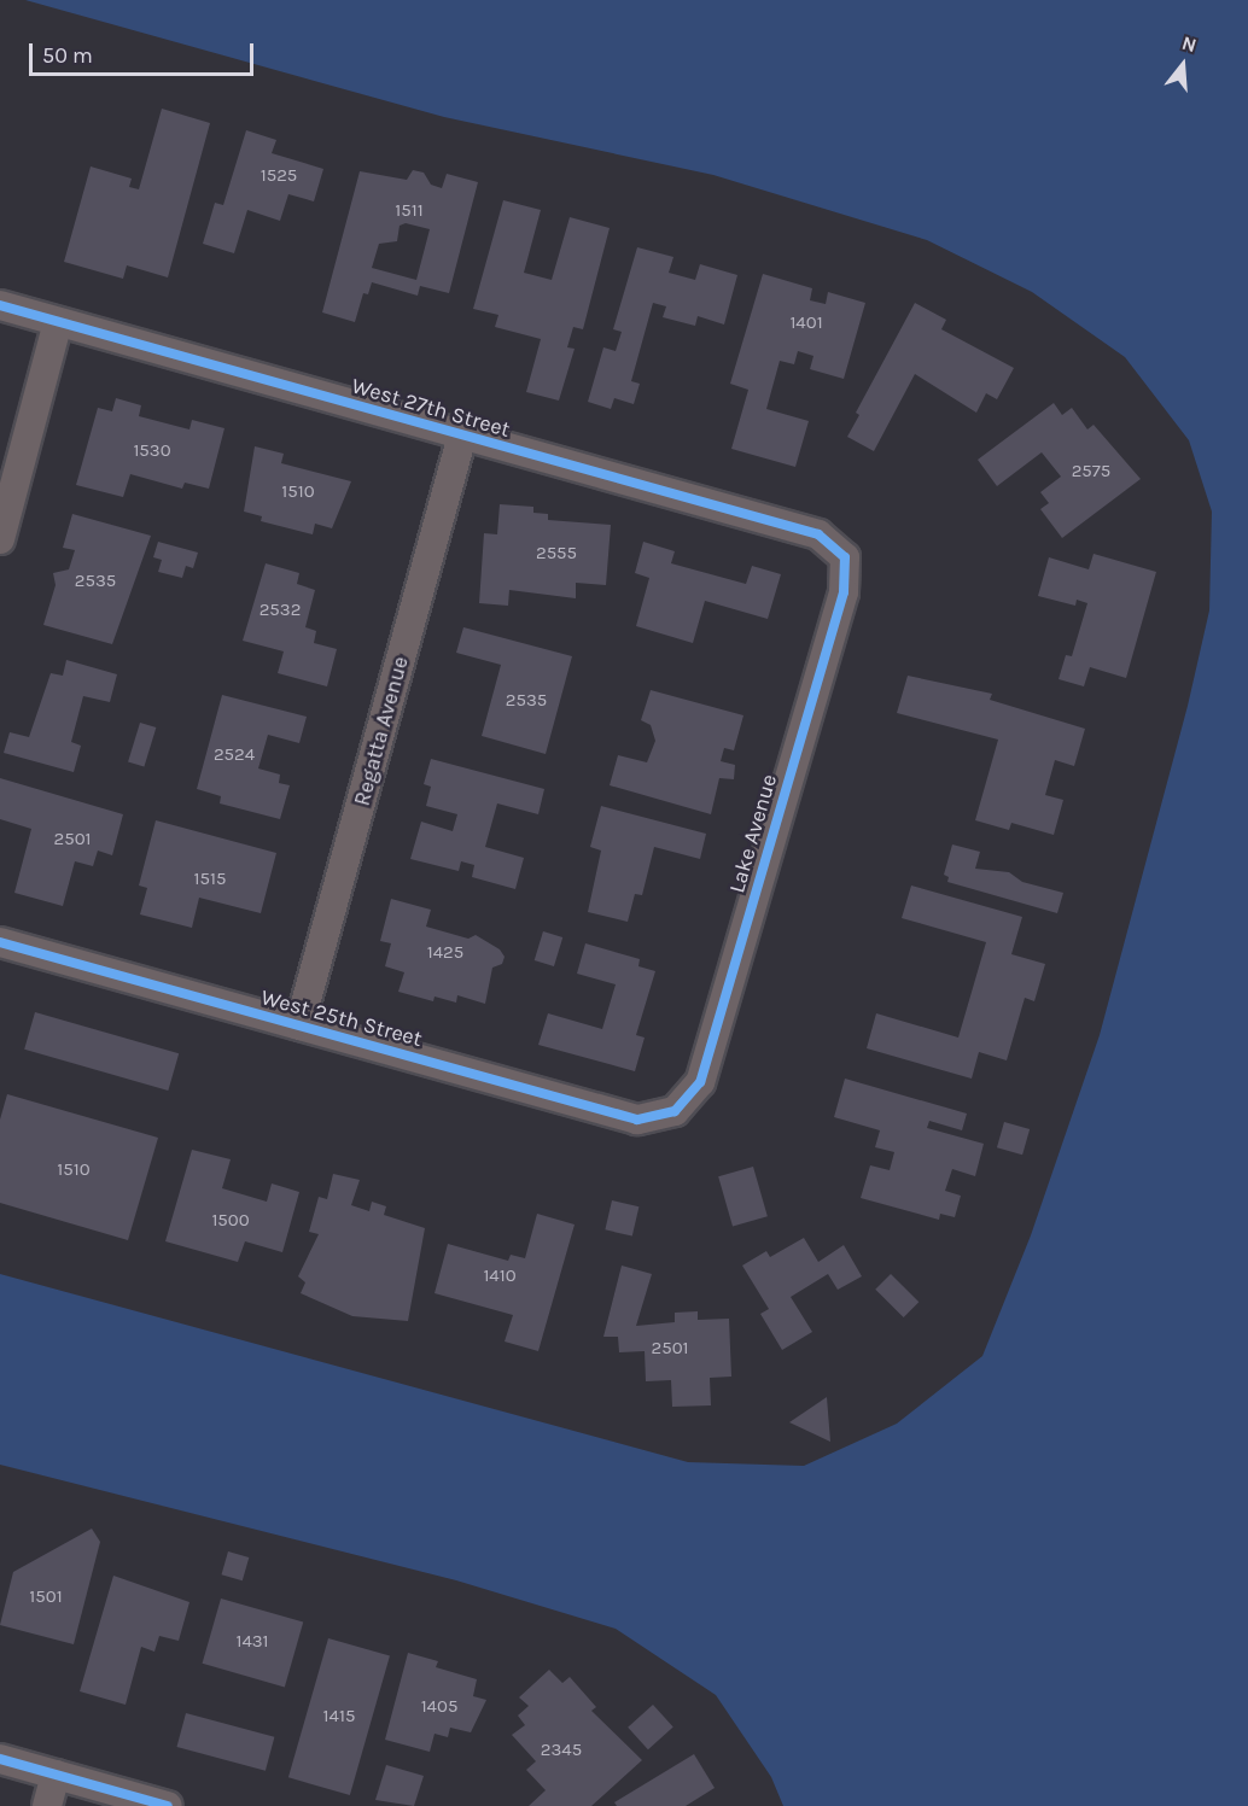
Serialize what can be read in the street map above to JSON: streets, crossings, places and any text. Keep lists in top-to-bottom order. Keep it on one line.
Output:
{"streets":{"street":["West 27th Street","Regatta Avenue","Lake Avenue","West 25th Street"]},"crossings":[["West 27th Street","Regatta Avenue"],["West 27th Street","Lake Avenue"],["Regatta Avenue","West 25th Street"],["Lake Avenue","West 25th Street"]],"house_numbers":["1525","1511","1401","1530","2575","1510","2555","2535","2532","2535","2524","2501","1515","1425","1510","1500","1410","2501","1501","1431","1405","1415","2345"],"scale_bar":"50 m","north":"top"}
